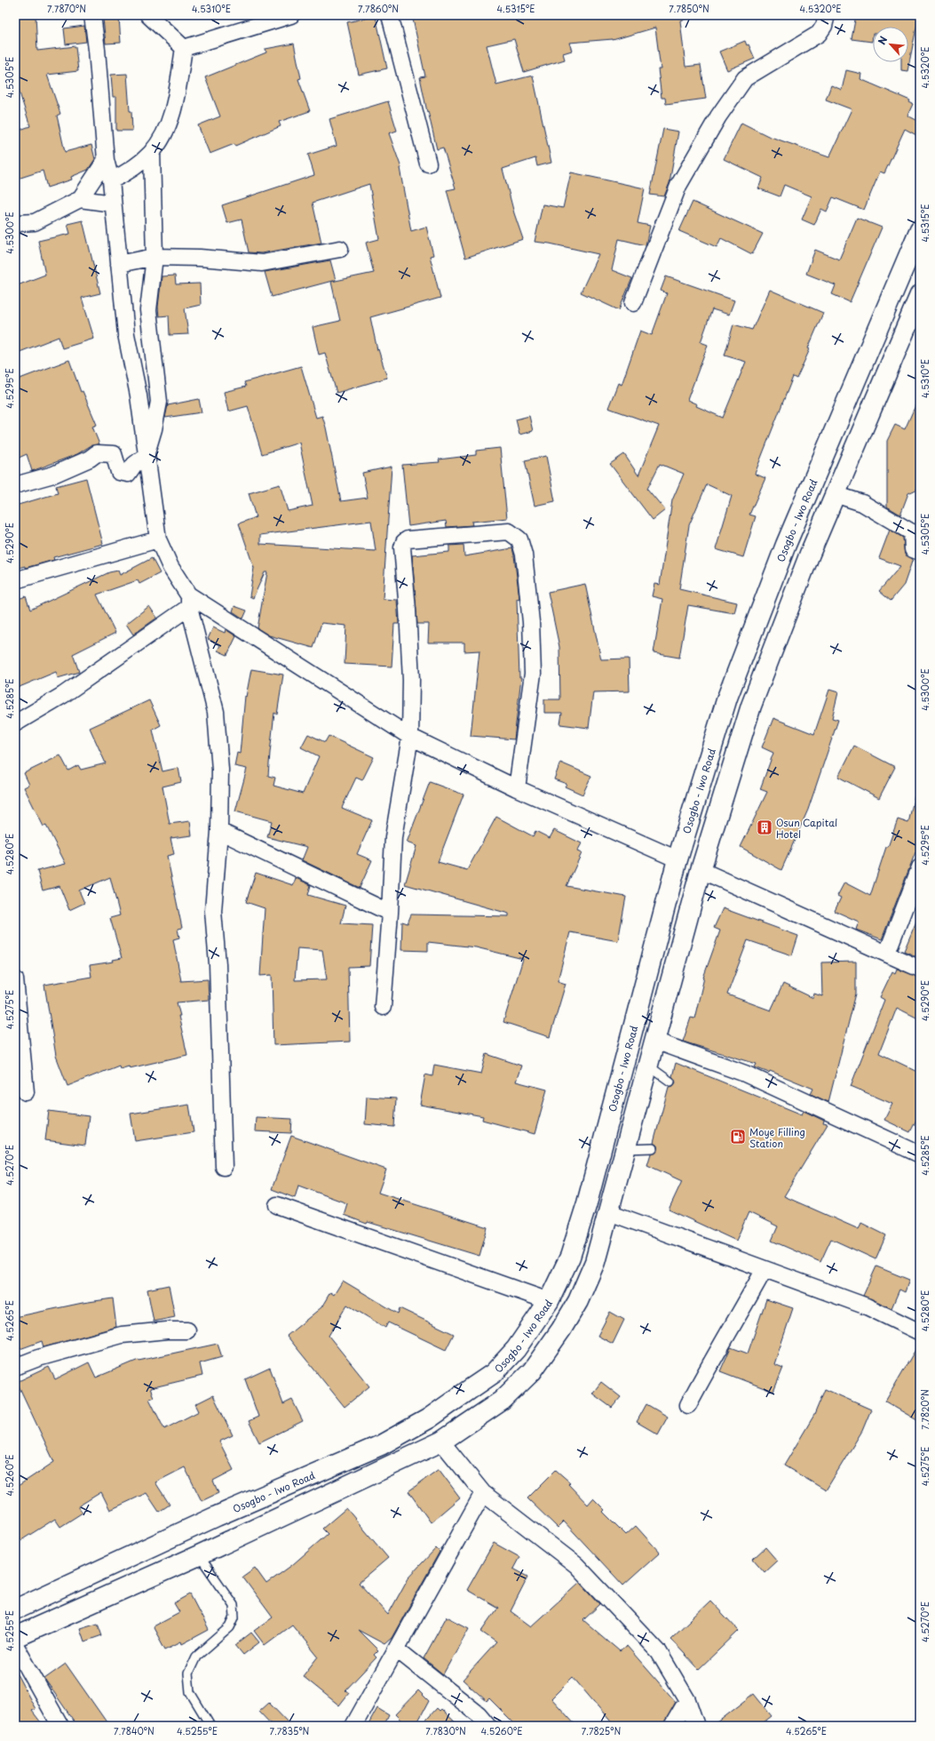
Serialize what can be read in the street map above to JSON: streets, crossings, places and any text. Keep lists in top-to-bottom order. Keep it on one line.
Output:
{"streets":{"main road":["Osogbo - Iwo Road"]},"places":{"building":["Osun Capital Hotel"],"fuel station":["Moye Filling Station"]},"north":"top left","coordinates":["7.7870°N","4.5310°E","7.7860°N","4.5315°E","7.7850°N","4.5320°E","4.5305°E","4.5300°E","4.5295°E","4.5290°E","4.5285°E","4.5280°E","4.5275°E","4.5270°E","4.5265°E","7.7820°N","4.5260°E","4.5255°E","7.7840°N","7.7835°N","7.7830°N","7.7825°N"]}
